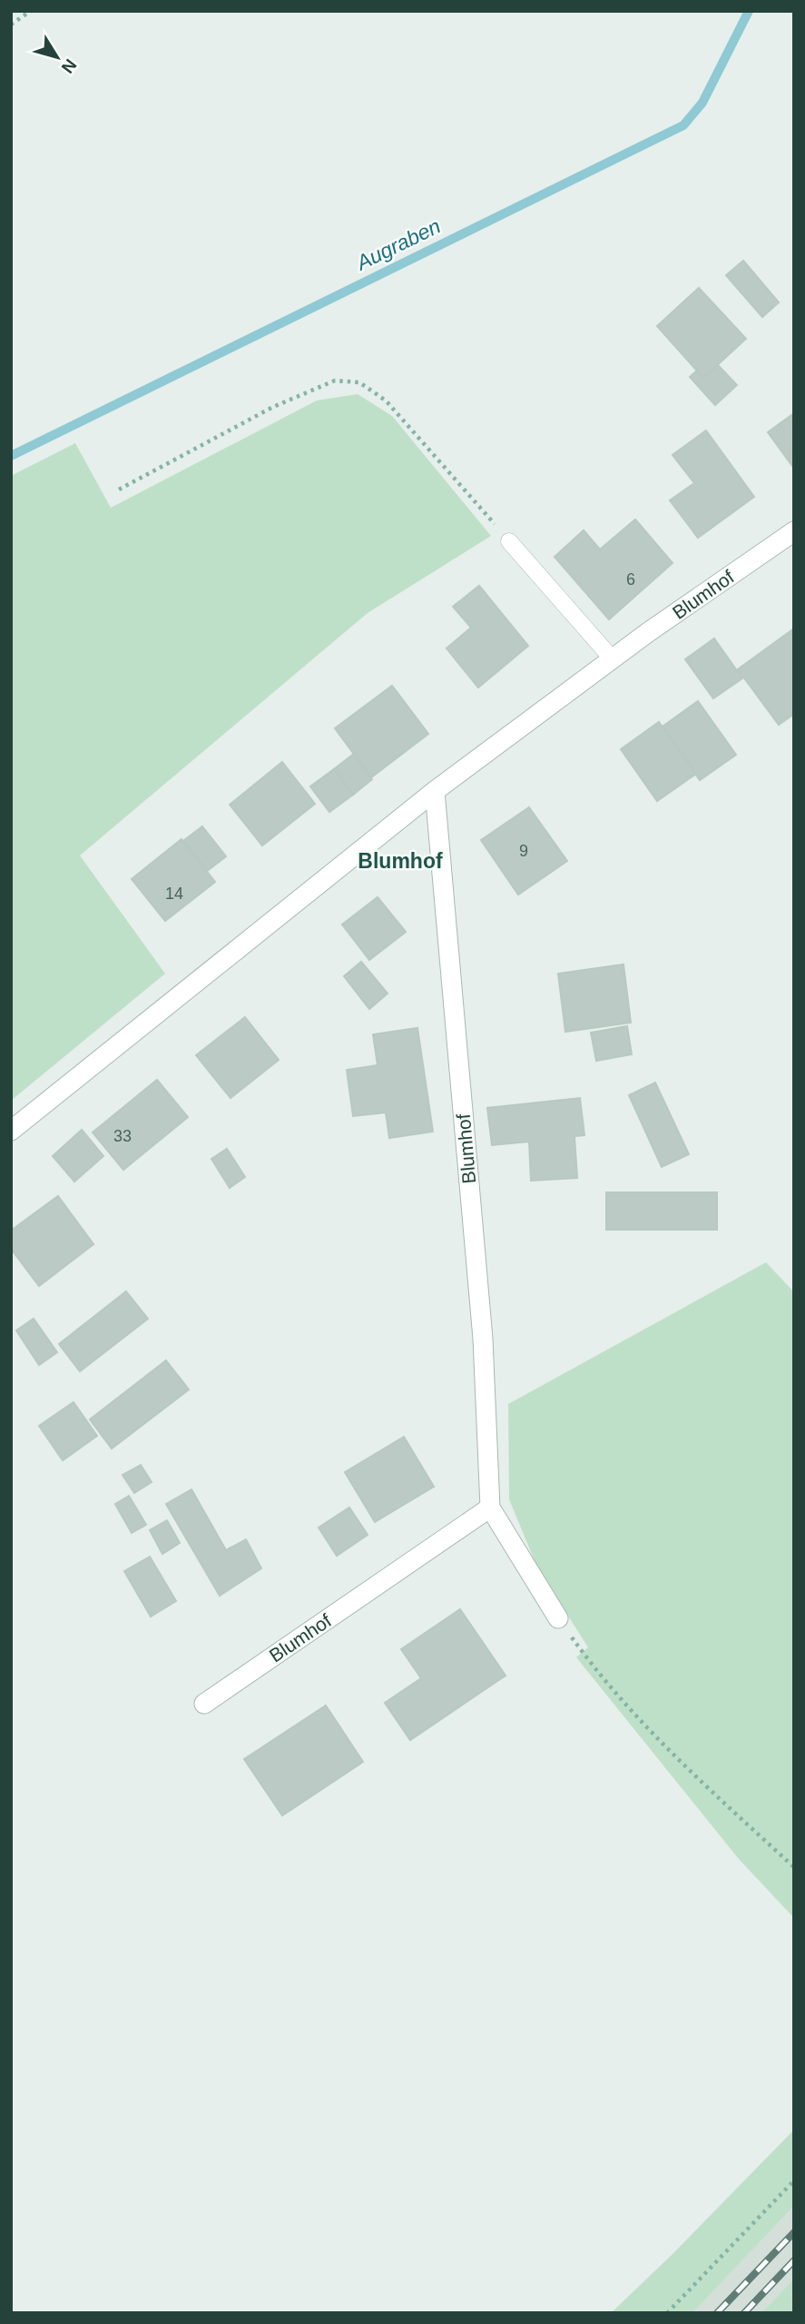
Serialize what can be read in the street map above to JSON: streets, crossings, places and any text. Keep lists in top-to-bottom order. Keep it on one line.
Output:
{"streets":{"street":["Blumhof"]},"districts":["Blumhof"],"water":["Augraben"],"house_numbers":["6","9","14","33"],"north":"bottom right"}
